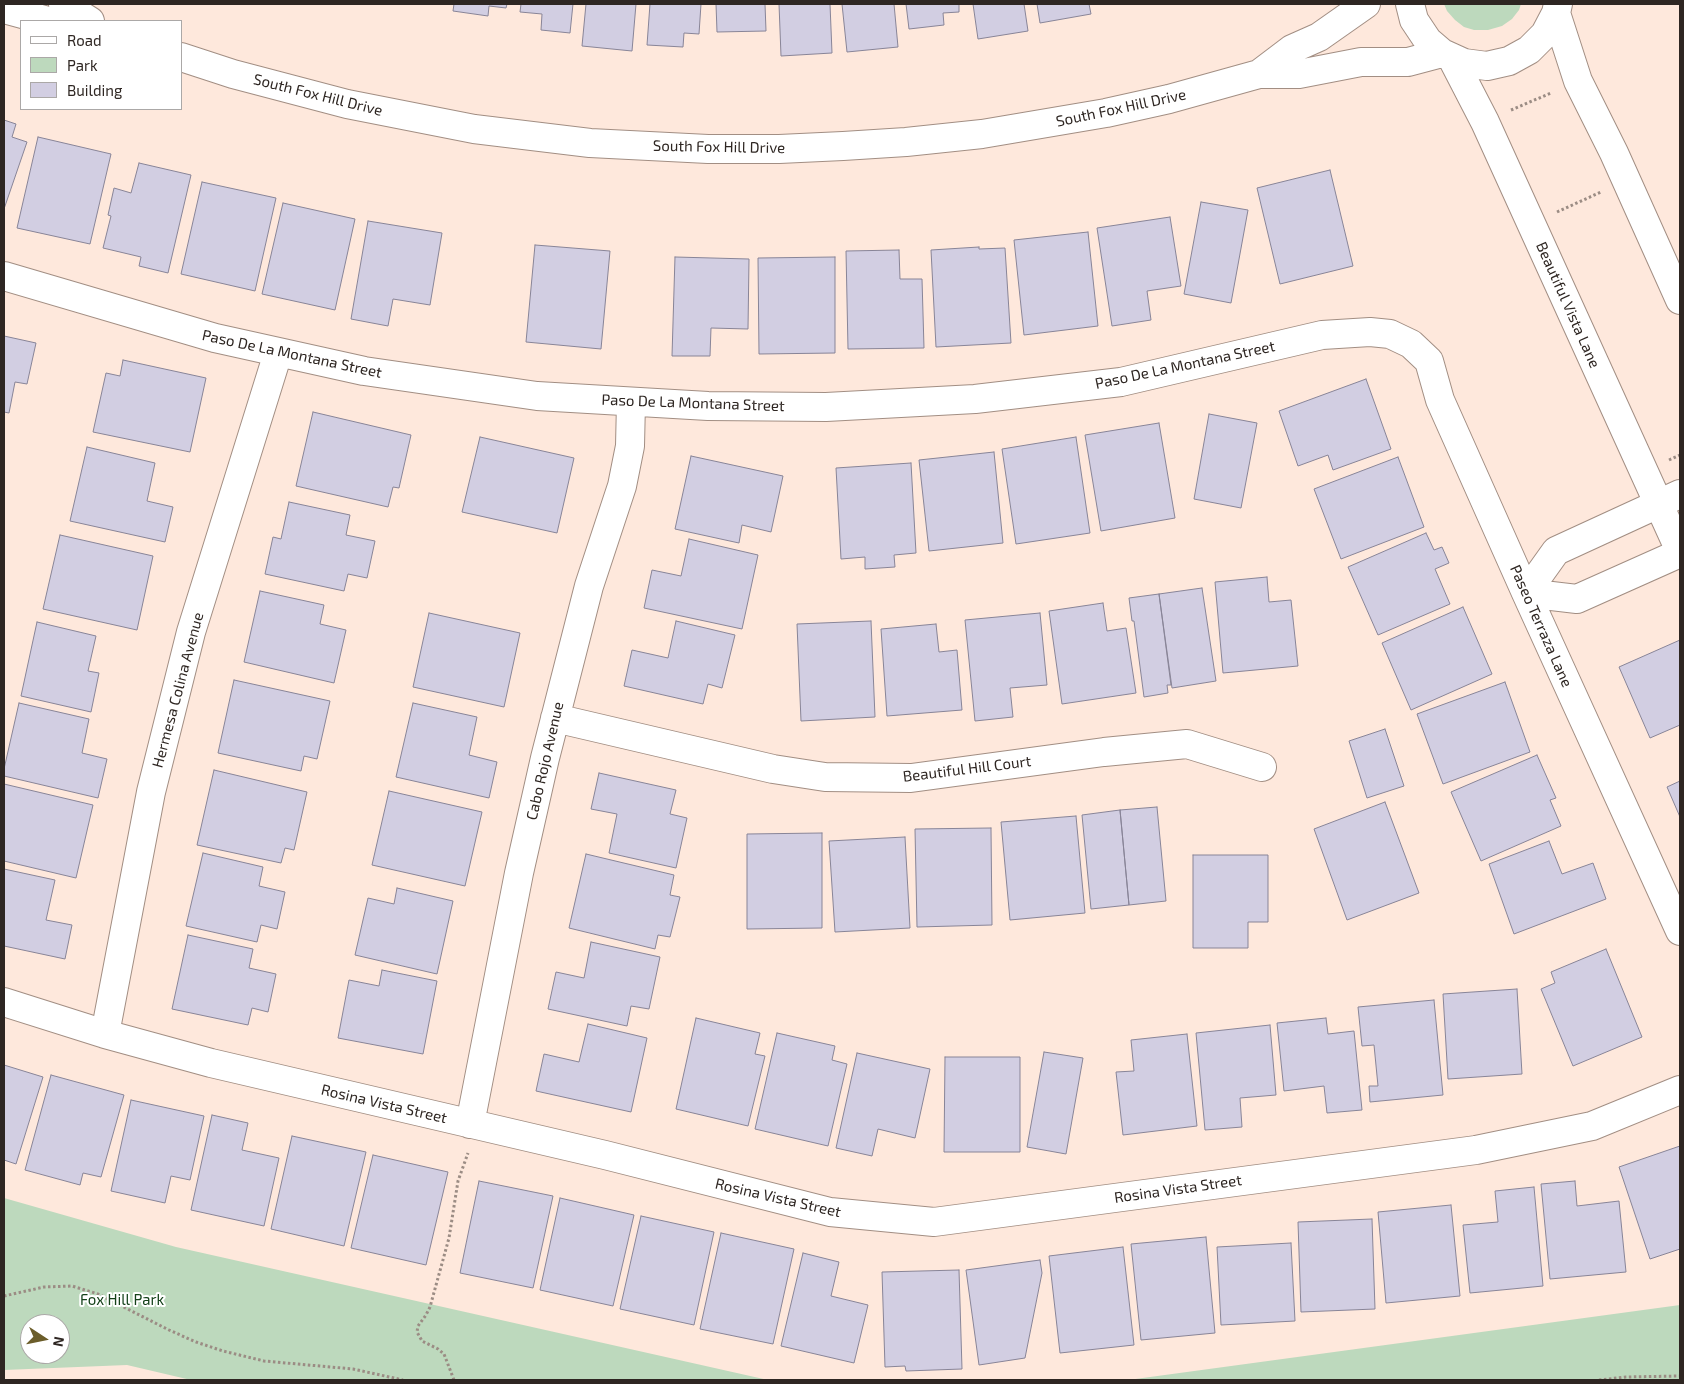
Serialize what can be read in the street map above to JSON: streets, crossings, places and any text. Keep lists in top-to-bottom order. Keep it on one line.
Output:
{"streets":{"street":["South Fox Hill Drive","Beautiful Vista Lane","Paso De La Montana Street","Paseo Terraza Lane","Hermesa Colina Avenue","Cabo Rojo Avenue","Beautiful Hill Court","Rosina Vista Street"]},"crossings":[["South Fox Hill Drive","Beautiful Vista Lane"],["Paso De La Montana Street","Paseo Terraza Lane"],["Paso De La Montana Street","Hermesa Colina Avenue"],["Paso De La Montana Street","Cabo Rojo Avenue"],["Hermesa Colina Avenue","Rosina Vista Street"],["Cabo Rojo Avenue","Beautiful Hill Court"],["Cabo Rojo Avenue","Rosina Vista Street"]],"parks":["Fox Hill Park"],"legend":["Road","Park","Building"],"north":"right"}
